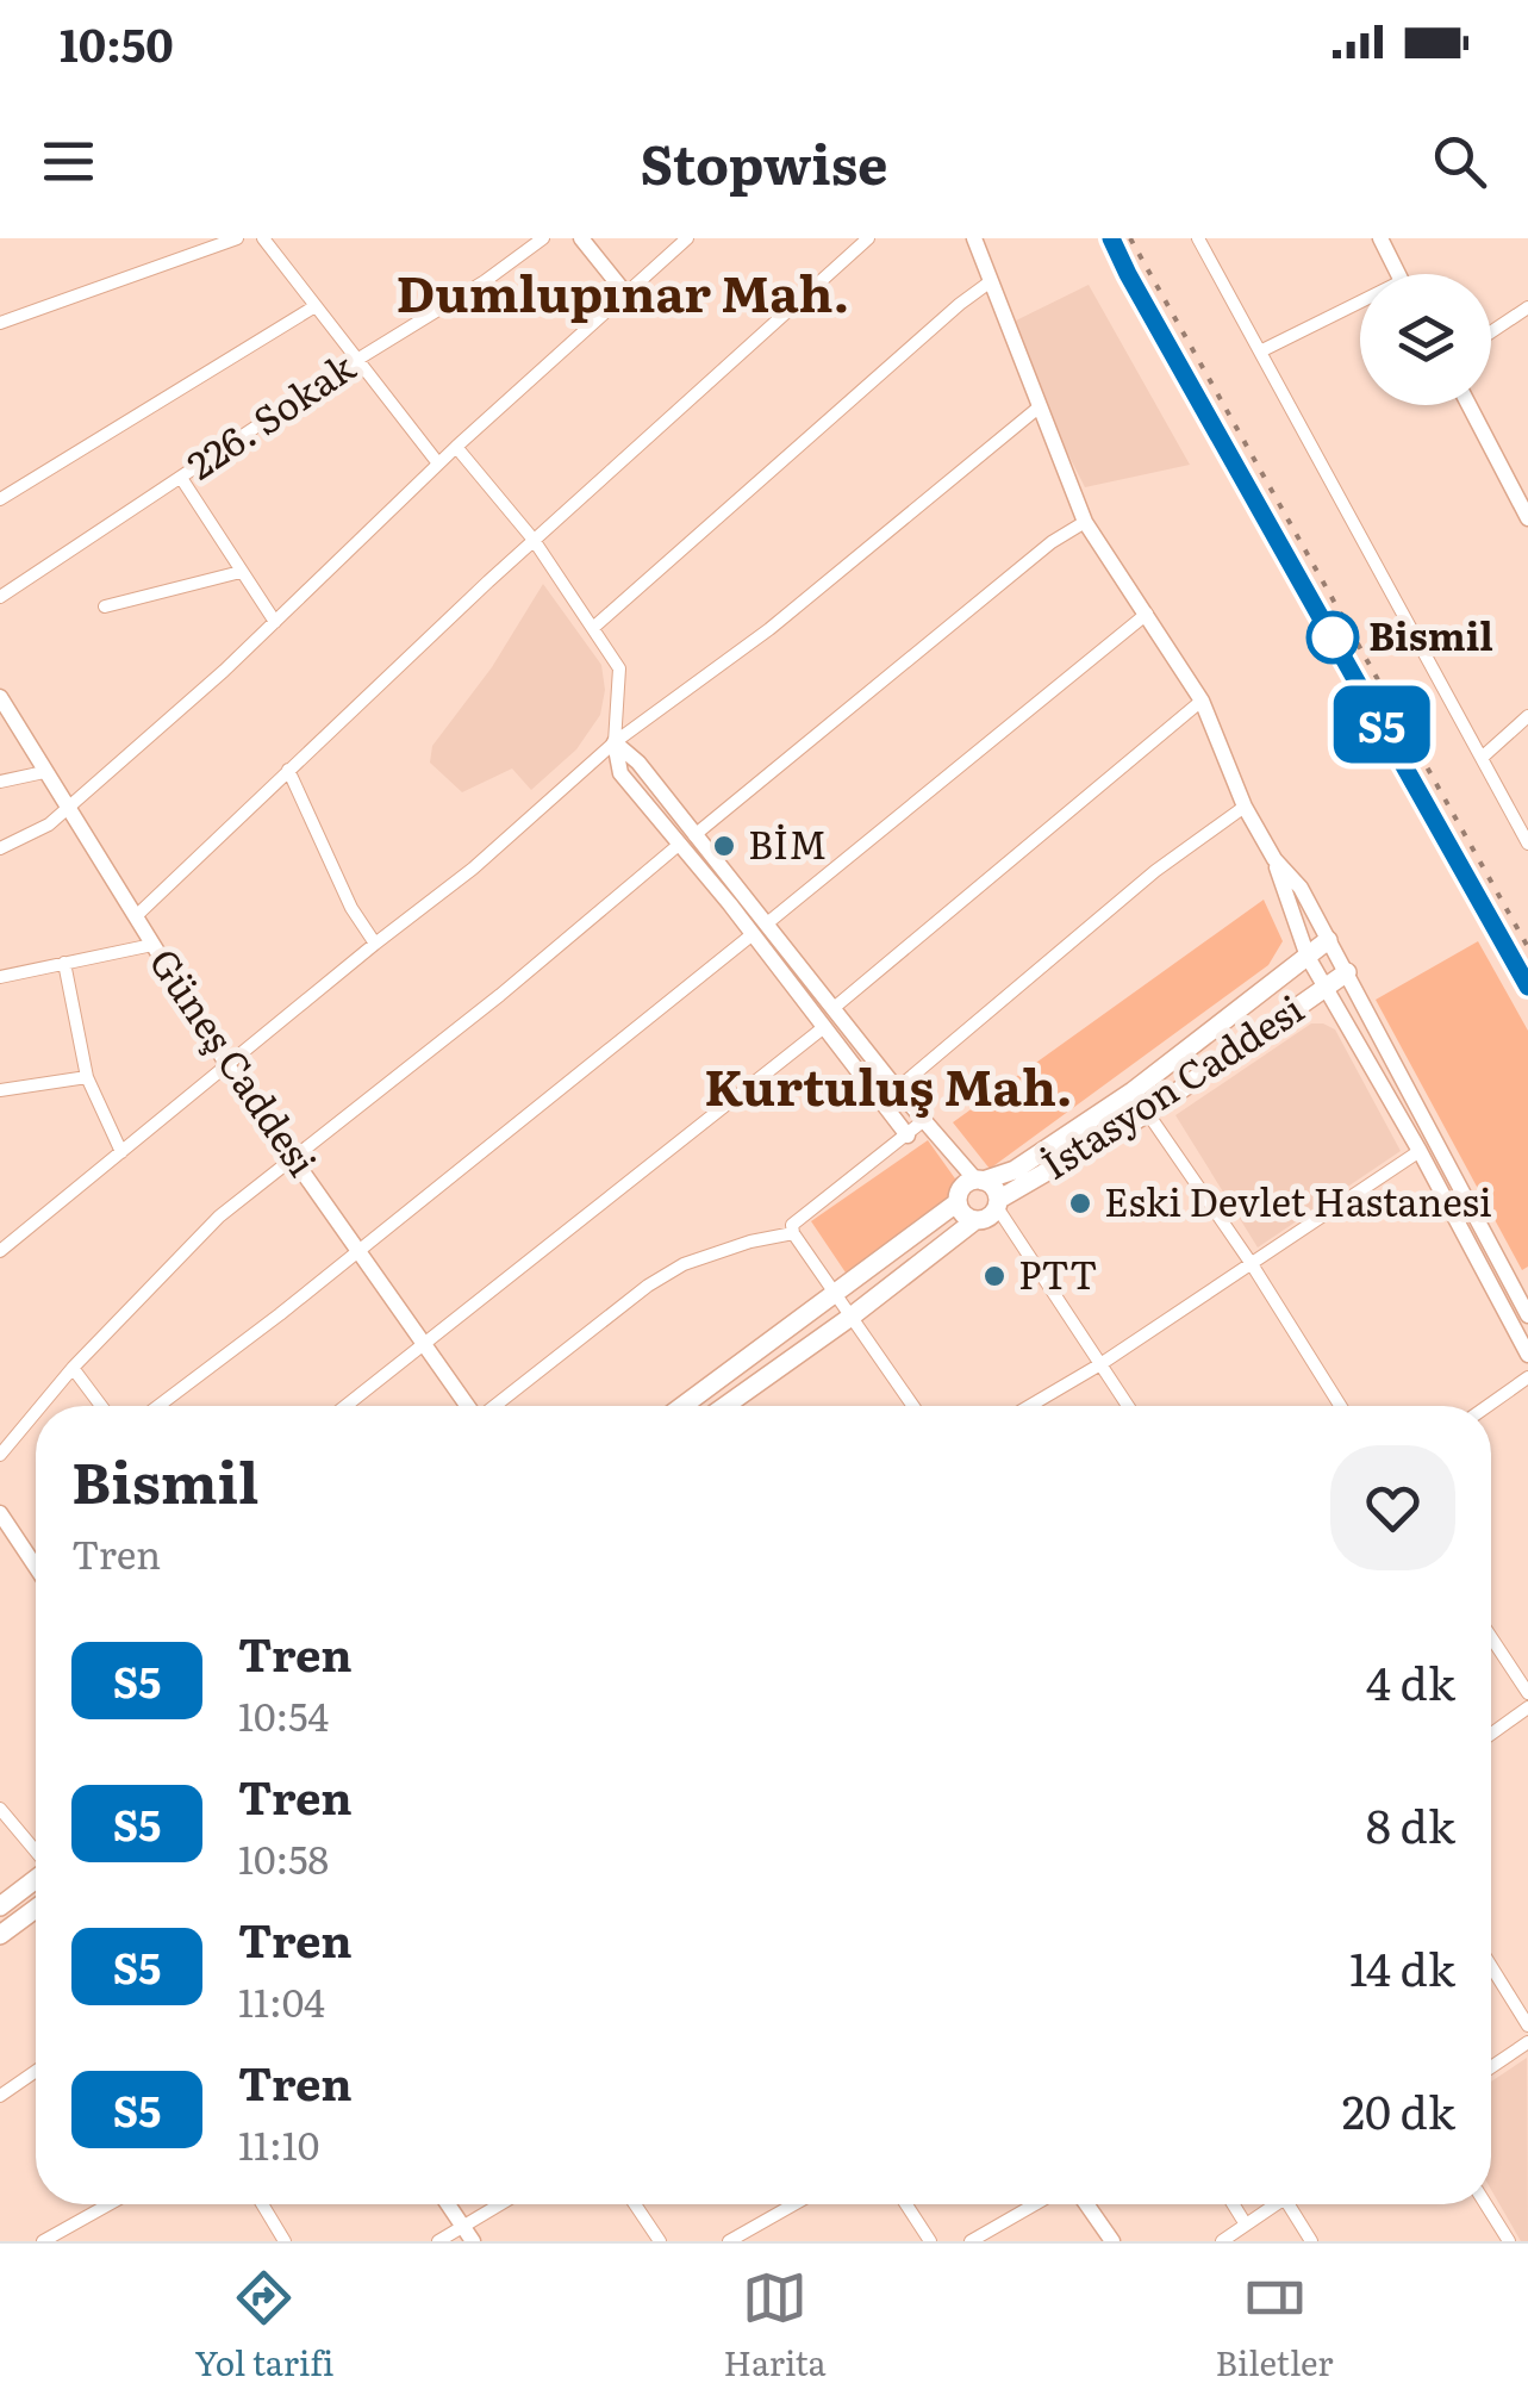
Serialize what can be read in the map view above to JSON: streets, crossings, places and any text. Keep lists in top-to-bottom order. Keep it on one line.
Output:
{"streets":{"main road":["İstasyon Caddesi"],"street":["226. Sokak","Güneş Caddesi"]},"districts":["Dumlupınar Mah.","Kurtuluş Mah."],"places":["Bismil","BİM","Eski Devlet Hastanesi","PTT"],"page":{"status":"10:50","header":"Stopwise","on_map":"S5","heading":["Bismil","Tren"],"list":[{"mark":"S5","name":"Tren","note":"10:54","value":"4 dk"},{"mark":"S5","name":"Tren","note":"10:58","value":"8 dk"},{"mark":"S5","name":"Tren","note":"11:04","value":"14 dk"},{"mark":"S5","name":"Tren","note":"11:10","value":"20 dk"}],"tabs":["Yol tarifi","Harita","Biletler"]}}
